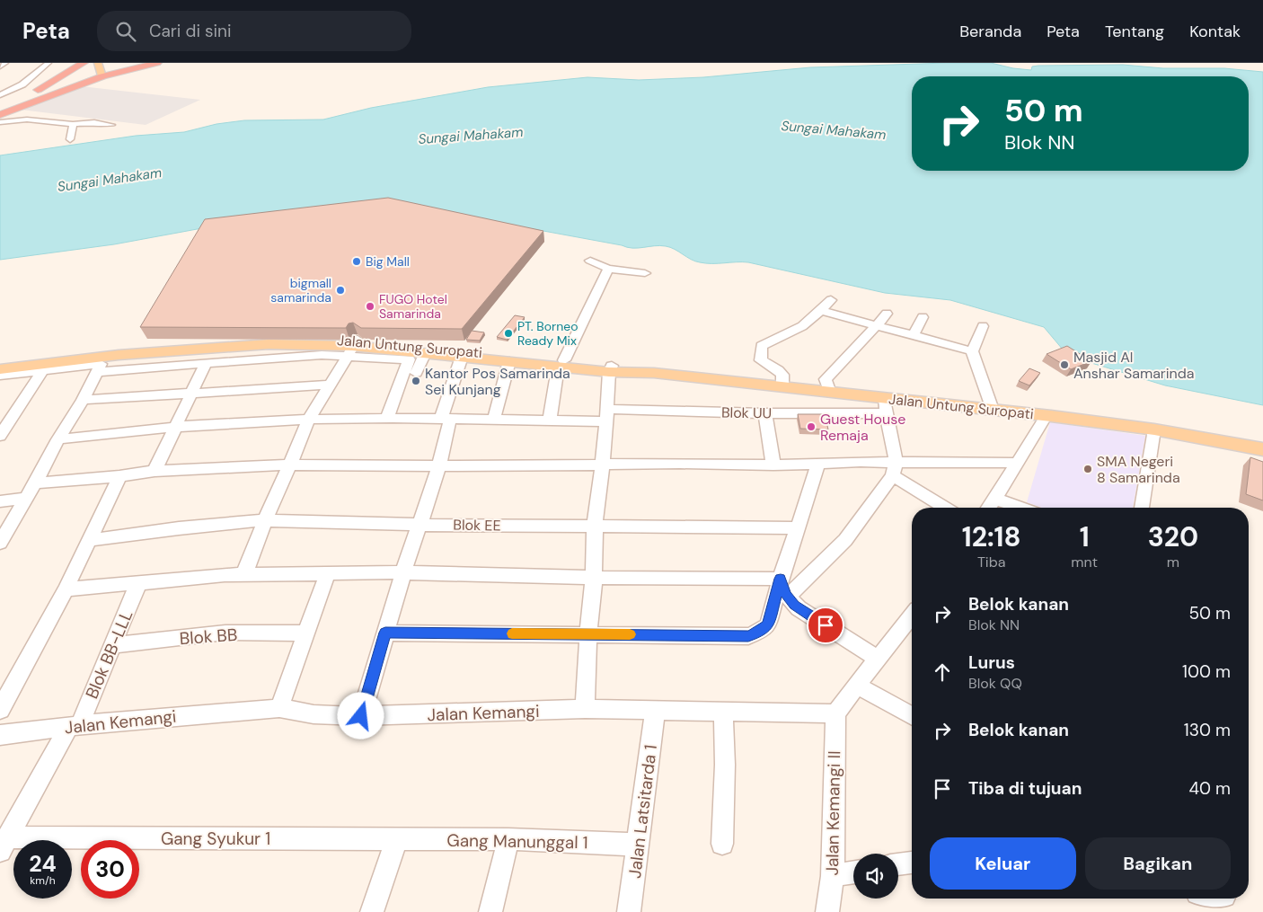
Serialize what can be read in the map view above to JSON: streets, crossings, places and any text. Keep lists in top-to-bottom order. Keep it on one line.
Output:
{"streets":{"main road":["Jalan Untung Suropati"],"street":["Blok UU","Blok EE","Blok BB","Blok BB-LLL","Jalan Kemangi","Jalan Latsitarda 1","Jalan Kemangi II","Gang Syukur 1","Gang Manunggal 1"]},"crossings":[["Jalan Untung Suropati","Blok UU"],["Blok BB","Blok BB-LLL"],["Blok BB-LLL","Jalan Kemangi"],["Blok BB-LLL","Gang Syukur 1"],["Jalan Kemangi","Jalan Latsitarda 1"],["Jalan Kemangi","Jalan Kemangi II"],["Jalan Latsitarda 1","Gang Manunggal 1"],["Gang Syukur 1","Gang Manunggal 1"]],"water":["Sungai Mahakam"],"places":["Big Mall","bigmall samarinda","FUGO Hotel Samarinda","PT. Borneo Ready Mix","Masjid Al Anshar Samarinda","Kantor Pos Samarinda Sei Kunjang","Guest House Remaja","SMA Negeri 8 Samarinda"],"page":{"header":"Peta","search":"Cari di sini","nav":["Beranda","Peta","Tentang","Kontak"],"turn":["50 m","Blok NN"],"eta":["12:18","Tiba","1","mnt","320","m"],"list":[{"name":"Belok kanan","note":"Blok NN","value":"50 m"},{"name":"Lurus","note":"Blok QQ","value":"100 m"},{"name":"Belok kanan","value":"130 m"},{"name":"Tiba di tujuan","value":"40 m"}],"buttons":["Keluar","Bagikan"],"speed":"24 km/h","limit":"30"}}
